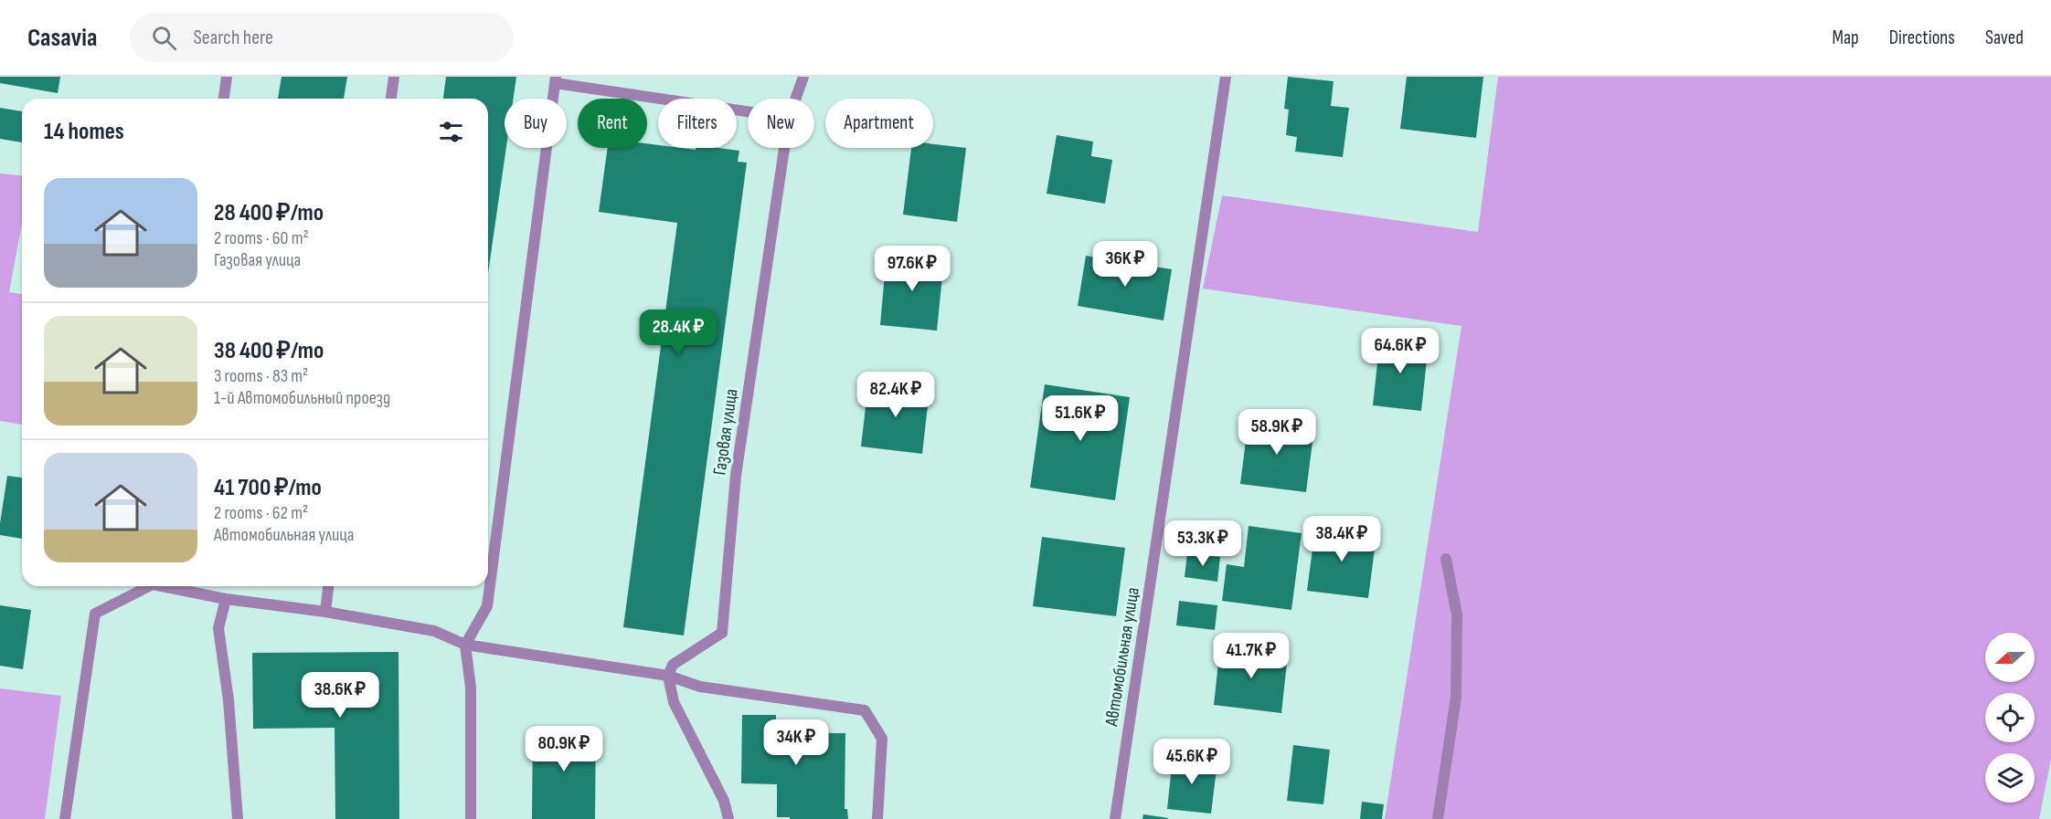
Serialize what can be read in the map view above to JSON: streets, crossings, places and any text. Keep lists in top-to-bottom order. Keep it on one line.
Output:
{"streets":{"street":["Газовая улица","Автомобильная улица"]},"north":"left","page":{"header":"Casavia","search":"Search here","nav":["Map","Directions","Saved"],"chip":["Buy","Rent","Filters","New","Apartment"],"heading":"14 homes","list":[{"name":"28 400 ₽/mo","note":"2 rooms · 60 m² · Газовая улица"},{"name":"38 400 ₽/mo","note":"3 rooms · 83 m² · 1-й Автомобильный проезд"},{"name":"41 700 ₽/mo","note":"2 rooms · 62 m² · Автомобильная улица"}],"price":["36K ₽","97.6K ₽","28.4K ₽","64.6K ₽","82.4K ₽","51.6K ₽","58.9K ₽","38.4K ₽","53.3K ₽","41.7K ₽","38.6K ₽","34K ₽","80.9K ₽","45.6K ₽"]}}
